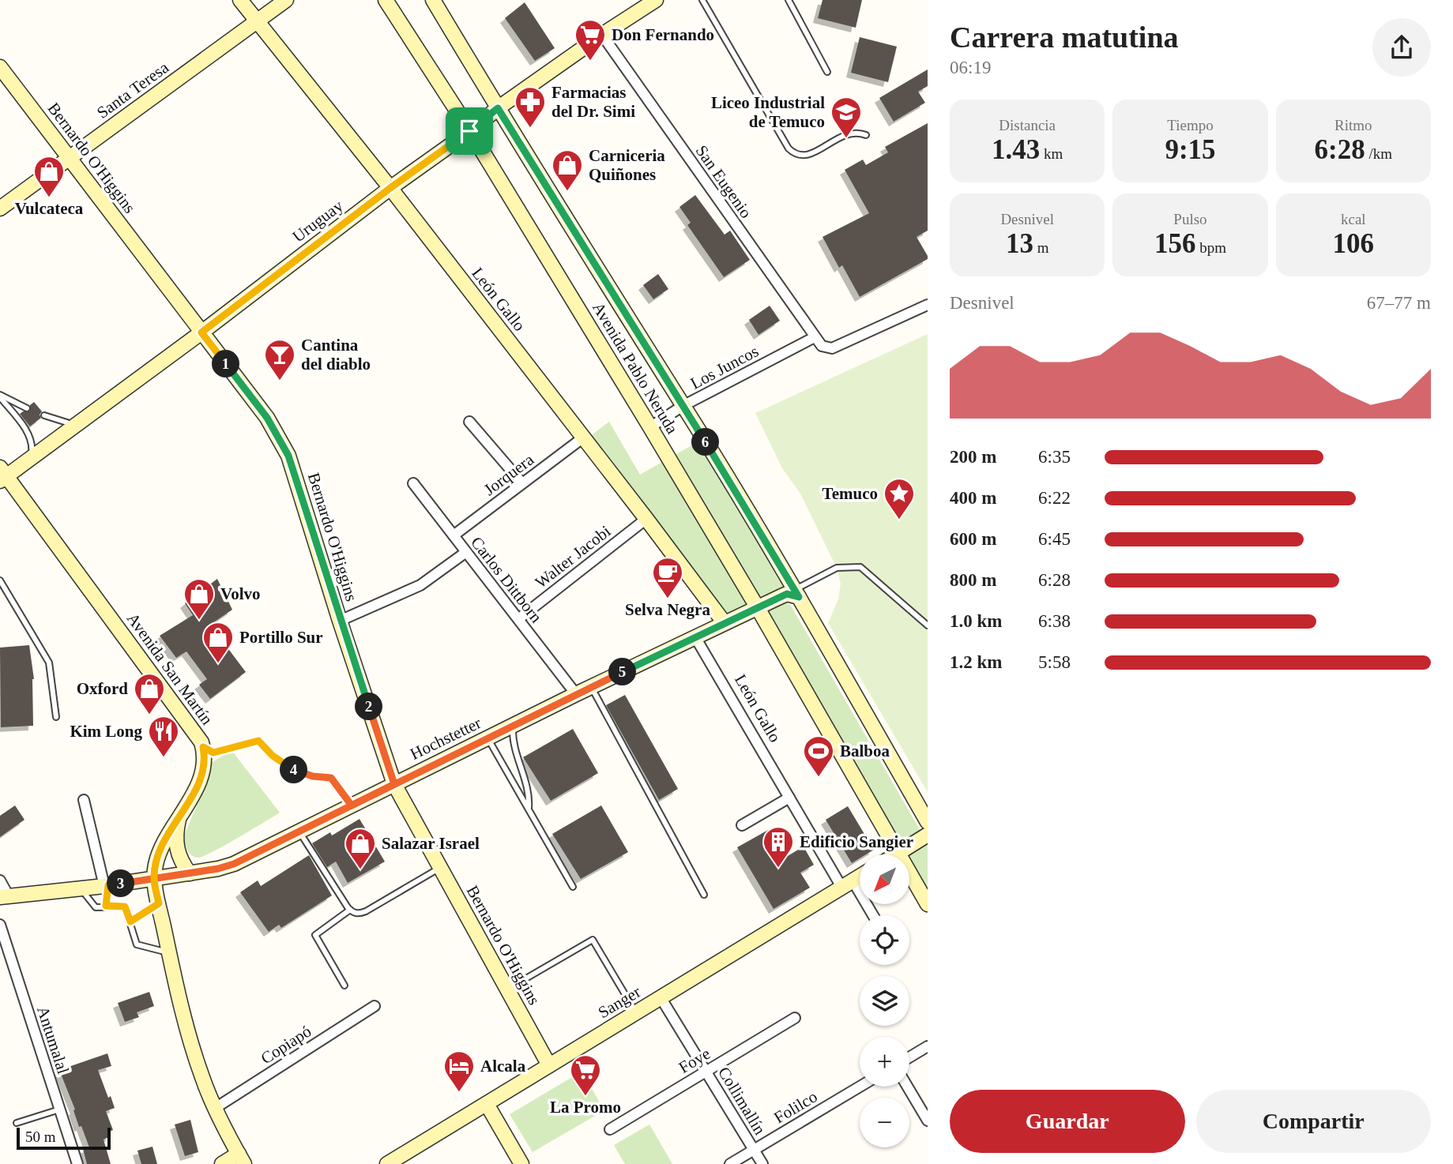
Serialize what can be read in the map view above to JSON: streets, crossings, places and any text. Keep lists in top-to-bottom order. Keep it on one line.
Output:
{"streets":{"main road":["Santa Teresa","Bernardo O'Higgins","Uruguay","León Gallo","Avenida Pablo Neruda","Avenida San Martín","Hochstetter","Sanger"],"street":["San Eugenio","Los Juncos","Jorquera","Walter Jacobi","Carlos Dittborn","Antumalal","Copiapó","Foye","Collimallín","Folilco"]},"crossings":[["Santa Teresa","Bernardo O'Higgins"],["Santa Teresa","León Gallo"],["Bernardo O'Higgins","Uruguay"],["Bernardo O'Higgins","Hochstetter"],["Bernardo O'Higgins","Sanger"],["San Eugenio","Uruguay"],["San Eugenio","Los Juncos"],["Uruguay","León Gallo"],["Uruguay","Avenida Pablo Neruda"],["Uruguay","Avenida San Martín"],["León Gallo","Jorquera"],["León Gallo","Walter Jacobi"],["León Gallo","Hochstetter"],["León Gallo","Sanger"],["Los Juncos","Avenida Pablo Neruda"],["Avenida Pablo Neruda","Hochstetter"],["Jorquera","Carlos Dittborn"],["Walter Jacobi","Carlos Dittborn"],["Carlos Dittborn","Hochstetter"],["Avenida San Martín","Hochstetter"],["Avenida San Martín","Copiapó"],["Sanger","Collimallín"],["Foye","Collimallín"],["Collimallín","Folilco"]],"places":{"supermarket":["Don Fernando","La Promo"],"pharmacy":["Farmacias del Dr. Simi"],"school or university":["Liceo Industrial de Temuco"],"shop":["Carniceria Quiñones","Vulcateca","Volvo","Portillo Sur","Oxford","Salazar Israel"],"bar":["Cantina del diablo"],"place":["Temuco"],"cafe":["Selva Negra"],"restaurant":["Kim Long"],"sports":["Balboa"],"building":["Edificio Sangier"],"hotel":["Alcala"]},"scale_bar":"50 m","north":"bottom left","page":{"heading":["Carrera matutina","06:19"],"stats":[["Distancia","1.43 km"],["Tiempo","9:15"],["Ritmo","6:28 /km"],["Desnivel","13 m"],["Pulso","156 bpm"],["kcal","106"]],"chart":["Desnivel","67–77 m"],"pins":["1","6","5","2","4","3"],"list":[{"name":"200 m","note":"6:35"},{"name":"400 m","note":"6:22"},{"name":"600 m","note":"6:45"},{"name":"800 m","note":"6:28"},{"name":"1.0 km","note":"6:38"},{"name":"1.2 km","note":"5:58"}],"map_buttons":["+","−"],"buttons":["Guardar","Compartir"],"scale":"50 m"}}
